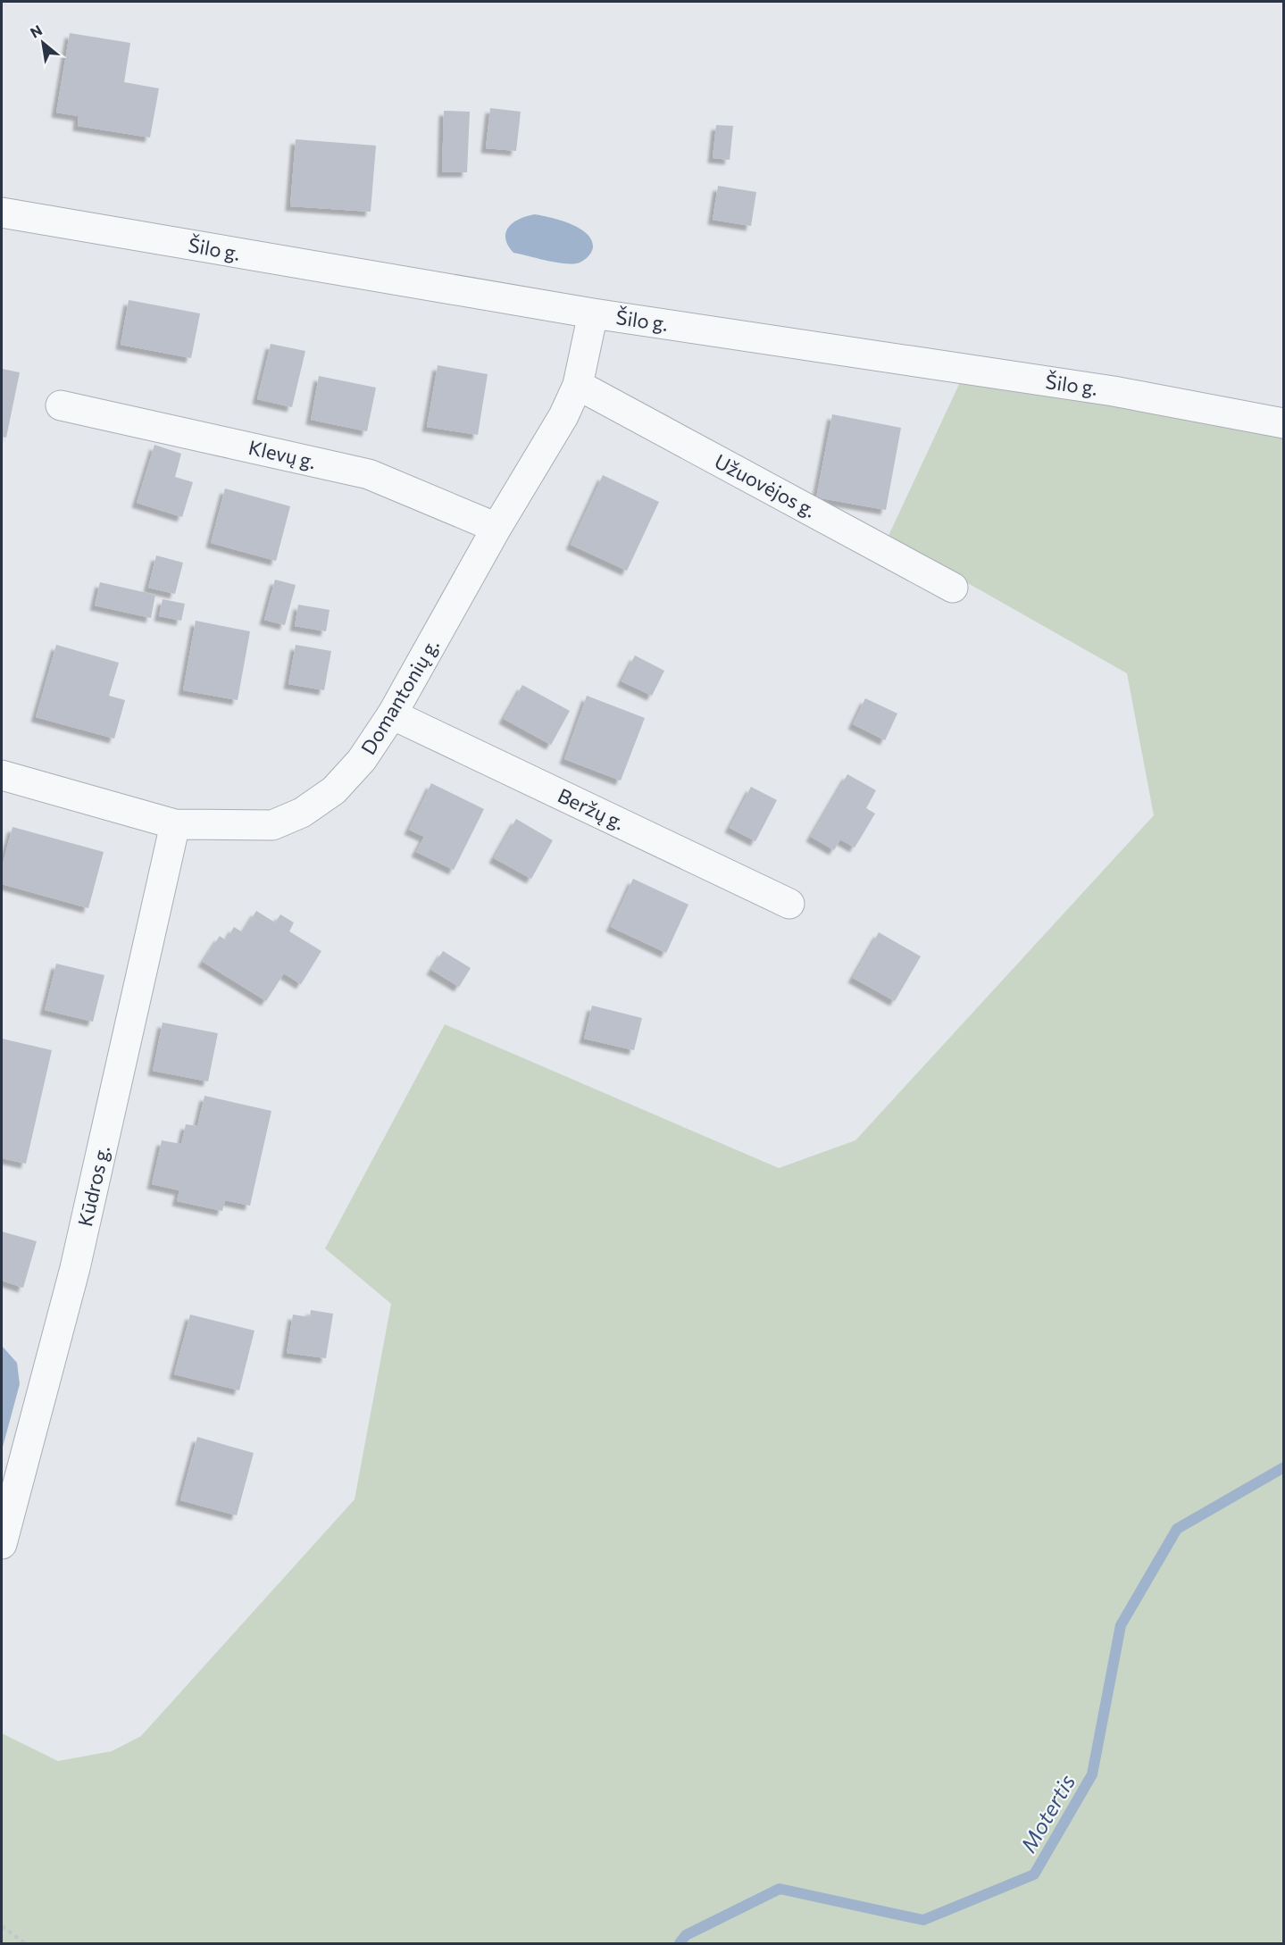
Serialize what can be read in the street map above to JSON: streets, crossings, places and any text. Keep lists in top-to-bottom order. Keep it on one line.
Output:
{"streets":{"street":["Šilo g.","Klevų g.","Užuovėjos g.","Domantonių g.","Beržų g.","Kūdros g."]},"crossings":[["Šilo g.","Domantonių g."],["Klevų g.","Domantonių g."],["Užuovėjos g.","Domantonių g."],["Domantonių g.","Beržų g."],["Domantonių g.","Kūdros g."]],"water":["Motertis"],"north":"top left"}
